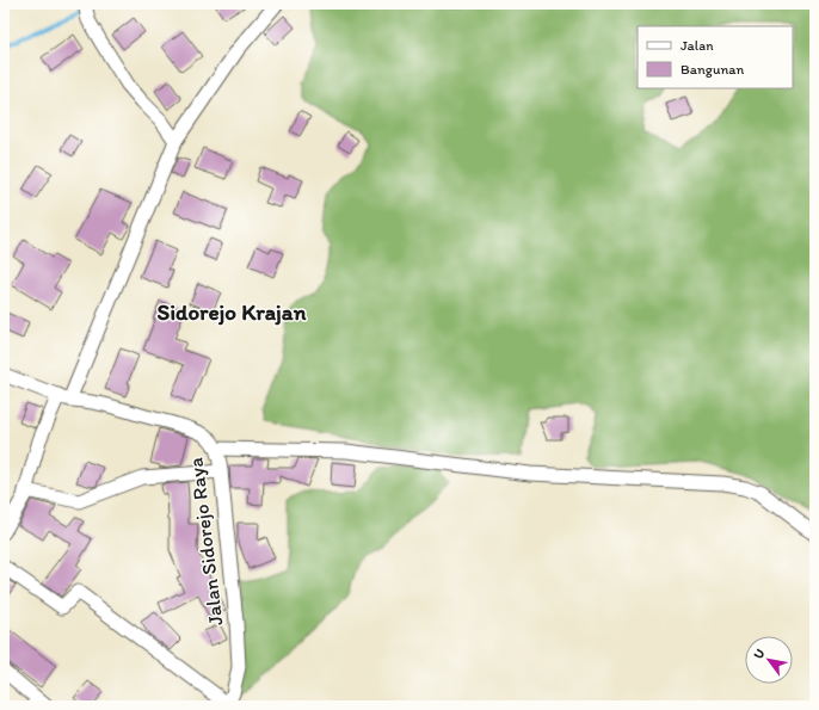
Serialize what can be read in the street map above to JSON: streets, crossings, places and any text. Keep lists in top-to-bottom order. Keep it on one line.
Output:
{"streets":{"street":["Jalan Sidorejo Raya"]},"districts":["Sidorejo Krajan"],"legend":["Jalan","Bangunan"],"north":"top left"}
